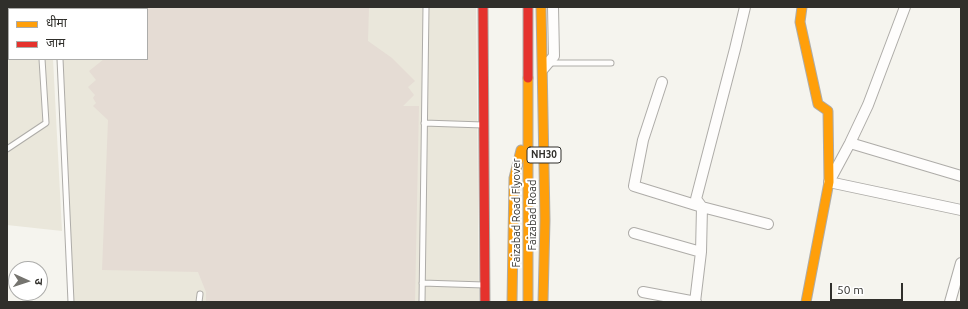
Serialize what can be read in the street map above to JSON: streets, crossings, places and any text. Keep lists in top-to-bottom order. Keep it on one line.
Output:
{"streets":{"main road":["NH30","Faizabad Road Flyover","Faizabad Road"]},"crossings":[["NH30","Faizabad Road Flyover"]],"legend":["धीमा","जाम"],"scale_bar":"50 m","north":"right"}
